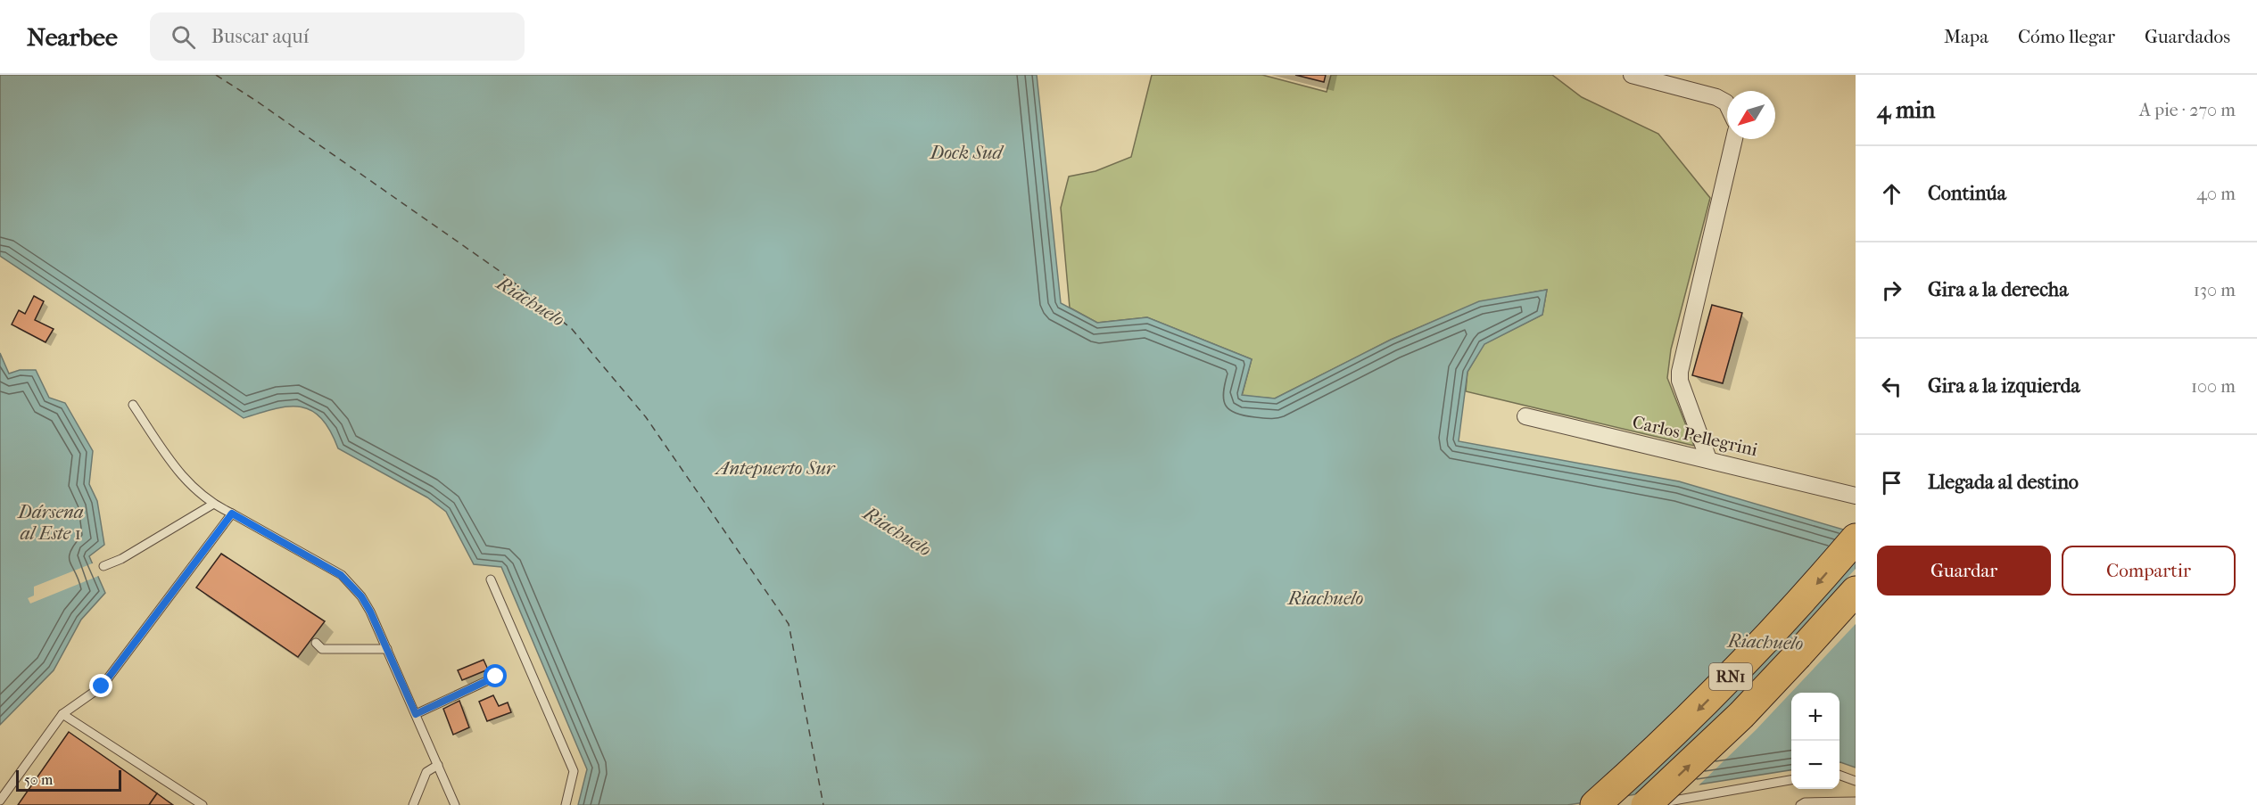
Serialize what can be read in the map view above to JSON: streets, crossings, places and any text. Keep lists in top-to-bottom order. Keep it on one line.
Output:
{"streets":{"highway":["RN1"],"street":["Carlos Pellegrini"]},"water":["Dock Sud","Riachuelo","Antepuerto Sur","Dársena al Este 1"],"scale_bar":"50 m","north":"bottom left","page":{"header":"Nearbee","search":"Buscar aquí","nav":["Mapa","Cómo llegar","Guardados"],"heading":["4 min","A pie · 270 m"],"list":[["Continúa","40 m"],["Gira a la derecha","130 m"],["Gira a la izquierda","100 m"],"Llegada al destino"],"buttons":["Guardar","Compartir"],"map_buttons":["+","−"],"scale":"50 m"}}
